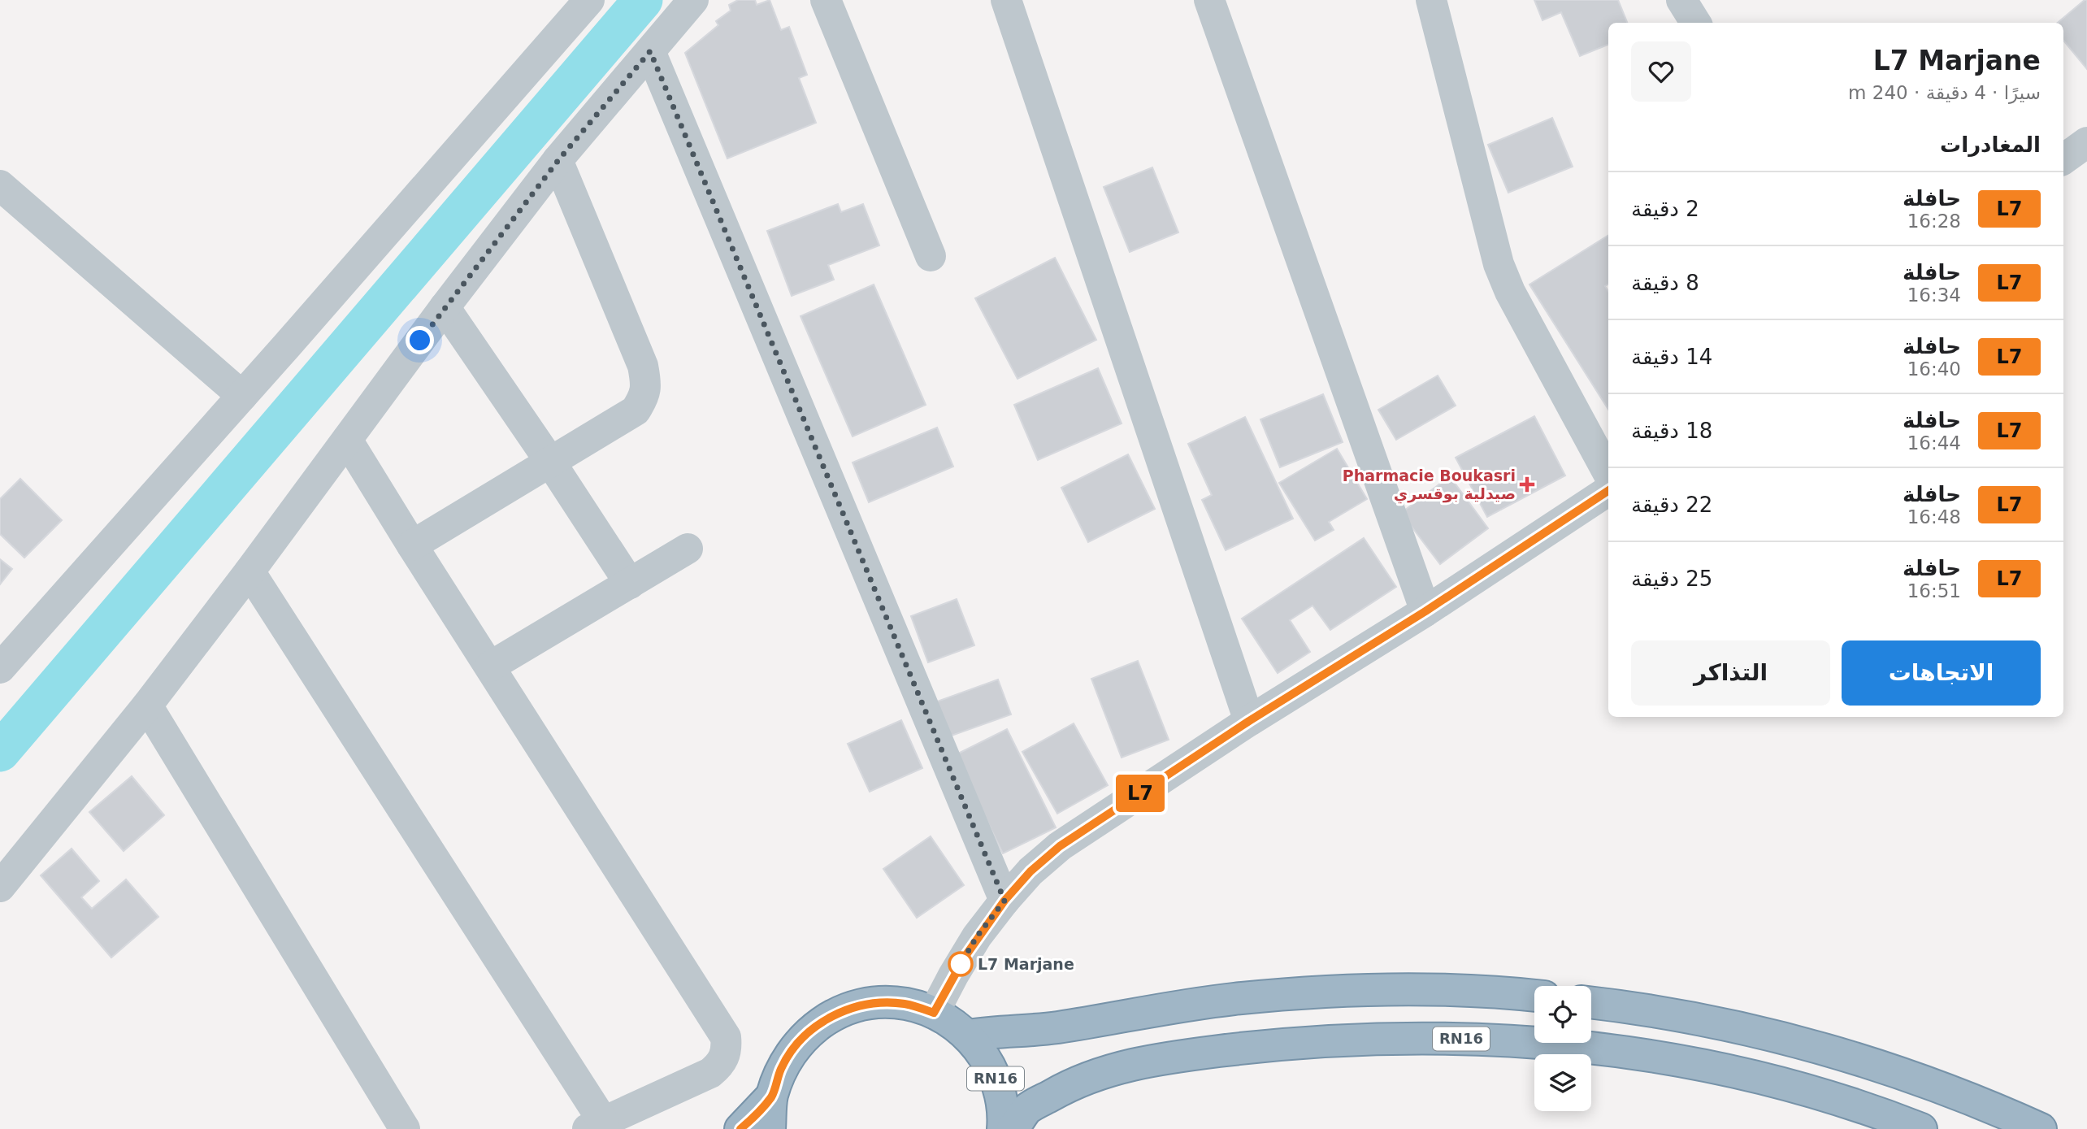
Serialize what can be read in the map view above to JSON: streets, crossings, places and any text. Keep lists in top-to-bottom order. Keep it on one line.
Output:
{"streets":{"highway":["RN16"]},"places":{"health":["Pharmacie Boukasri صيدلية بوقسري"],"other":["L7 Marjane"]},"lines":["bus line L7"],"page":{"on_map":"L7","heading":[["L7 Marjane","سيرًا · 4 دقيقة · 240 m"],"المغادرات"],"list":[{"mark":"L7","name":"حافلة","note":"16:28","value":"2 دقيقة"},{"mark":"L7","name":"حافلة","note":"16:34","value":"8 دقيقة"},{"mark":"L7","name":"حافلة","note":"16:40","value":"14 دقيقة"},{"mark":"L7","name":"حافلة","note":"16:44","value":"18 دقيقة"},{"mark":"L7","name":"حافلة","note":"16:48","value":"22 دقيقة"},{"mark":"L7","name":"حافلة","note":"16:51","value":"25 دقيقة"}],"buttons":["الاتجاهات","التذاكر"]}}
